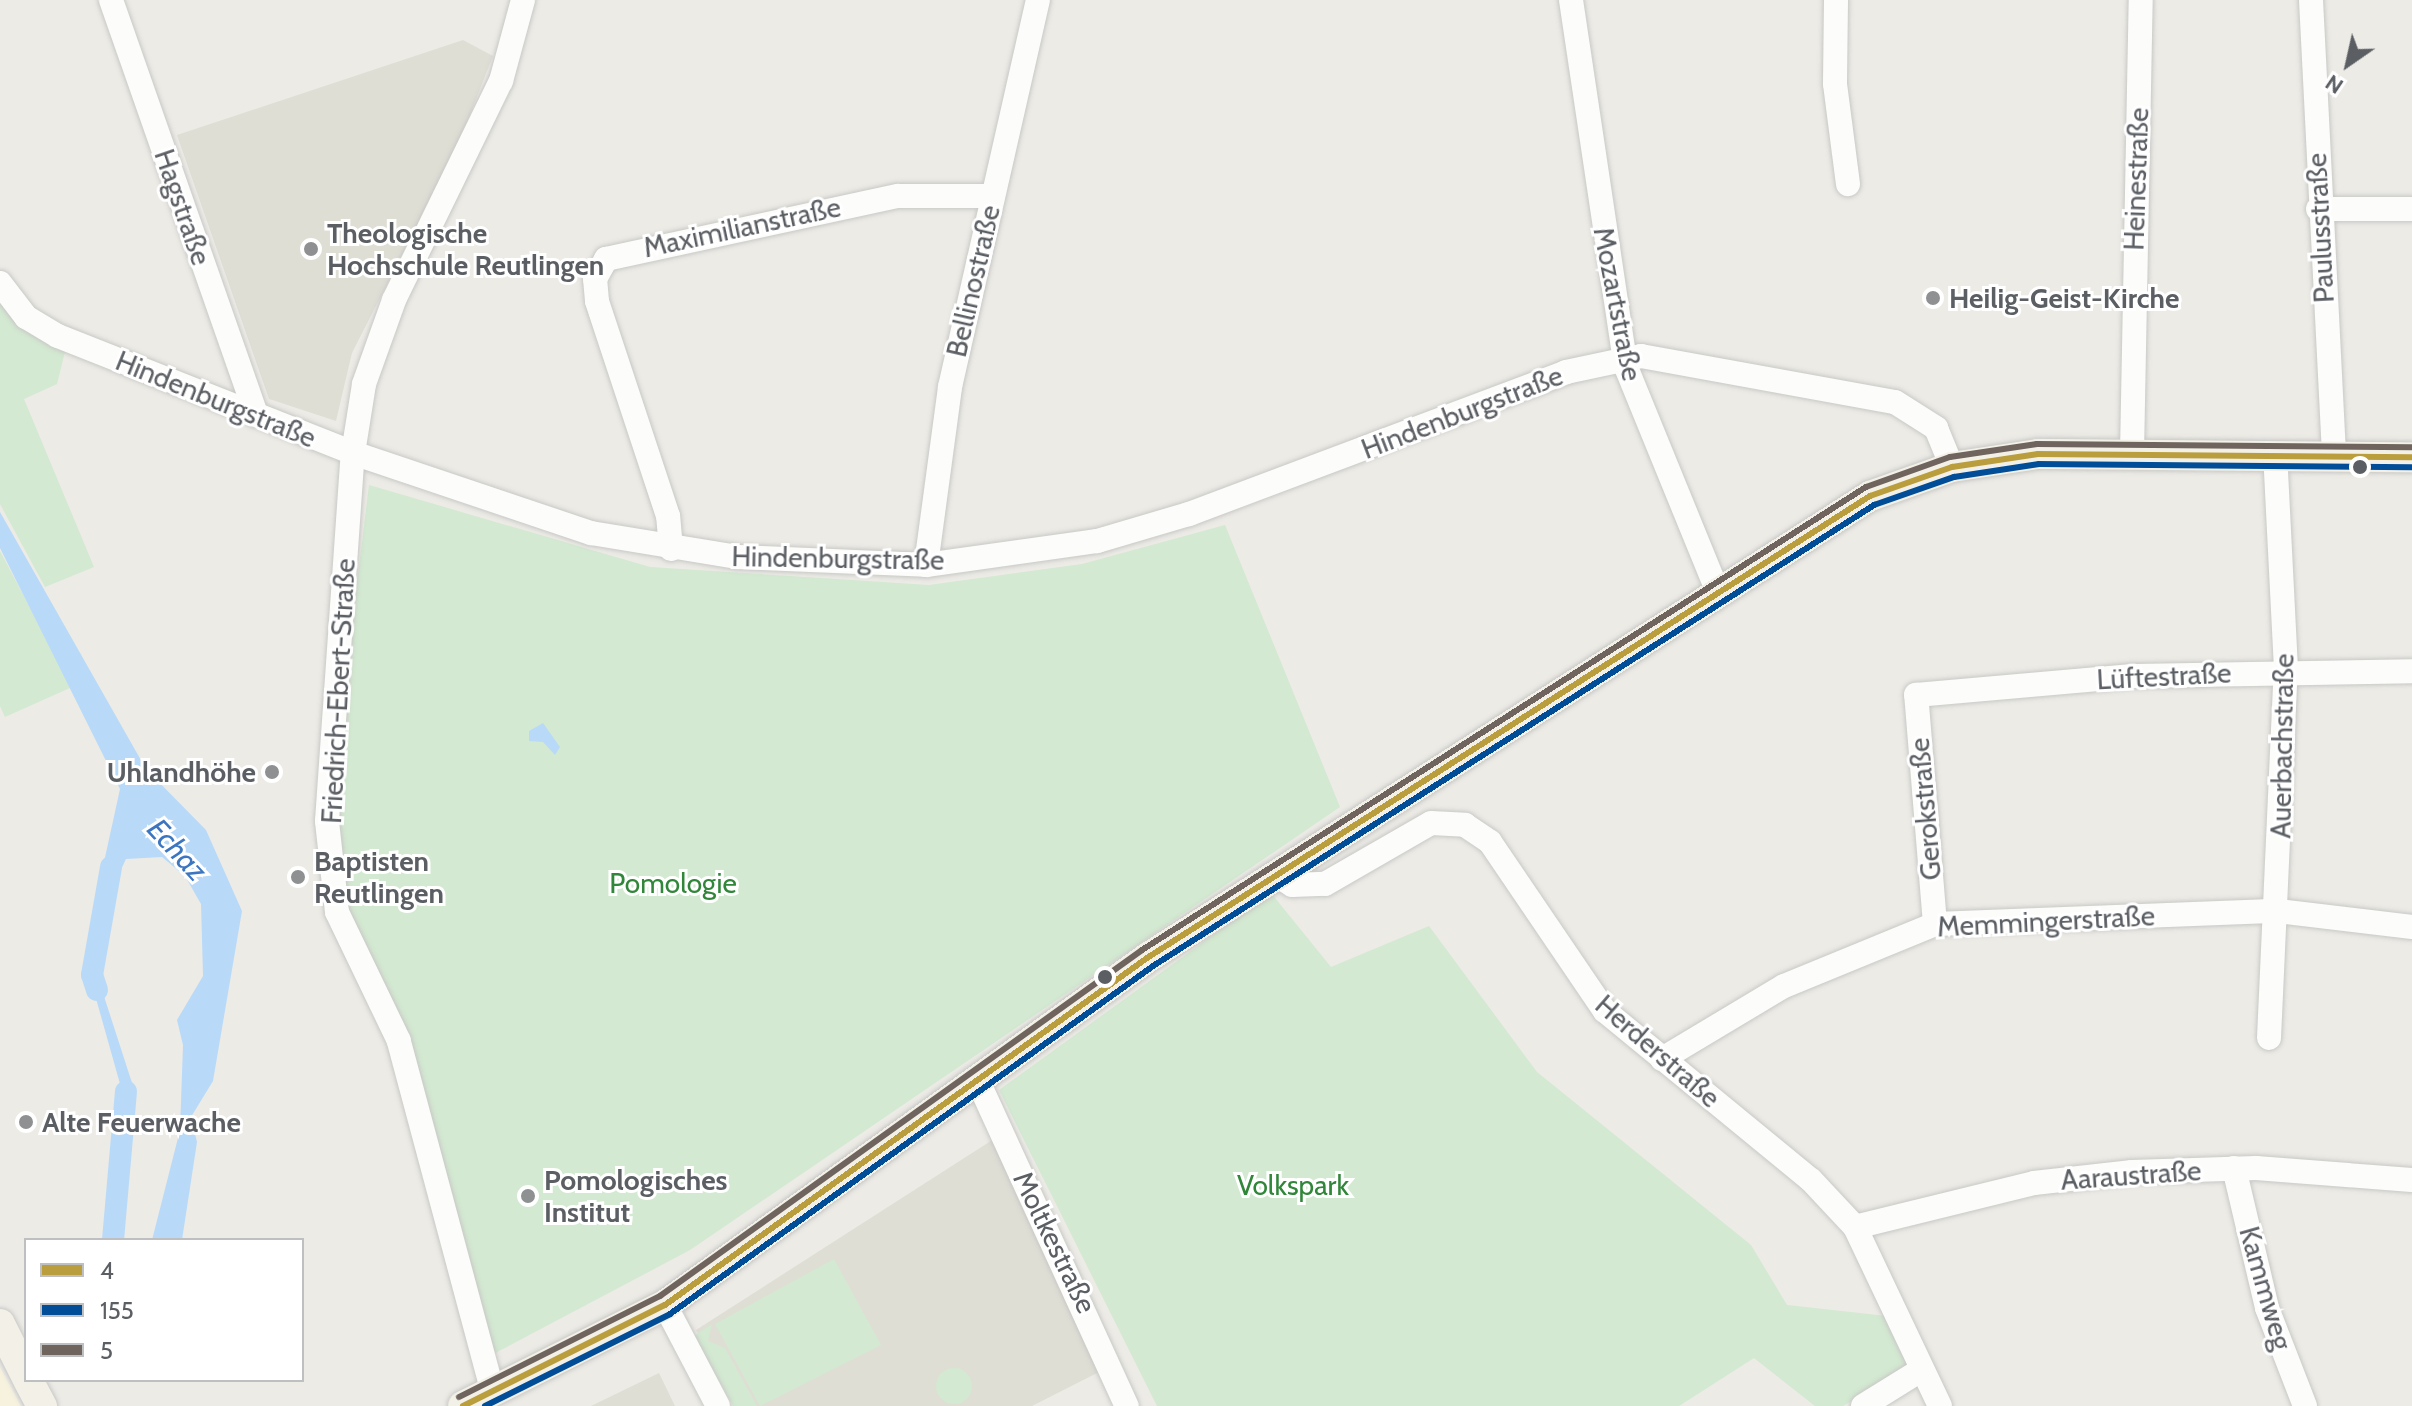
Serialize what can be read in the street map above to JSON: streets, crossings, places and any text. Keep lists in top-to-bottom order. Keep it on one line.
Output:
{"streets":{"street":["Heinestraße","Hagstraße","Maximilianstraße","Paulusstraße","Bellinostraße","Mozartstraße","Hindenburgstraße","Lüftestraße","Friedrich-Ebert-Straße","Auerbachstraße","Gerokstraße","Memmingerstraße","Herderstraße","Aaraustraße","Moltkestraße","Kammweg"]},"crossings":[["Hagstraße","Hindenburgstraße"],["Maximilianstraße","Bellinostraße"],["Maximilianstraße","Hindenburgstraße"],["Bellinostraße","Hindenburgstraße"],["Mozartstraße","Hindenburgstraße"],["Hindenburgstraße","Friedrich-Ebert-Straße"],["Lüftestraße","Auerbachstraße"],["Lüftestraße","Gerokstraße"],["Auerbachstraße","Memmingerstraße"],["Gerokstraße","Memmingerstraße"],["Memmingerstraße","Herderstraße"],["Herderstraße","Aaraustraße"],["Aaraustraße","Kammweg"]],"water":["Echaz"],"parks":["Pomologie","Volkspark"],"places":["Theologische Hochschule Reutlingen","Heilig-Geist-Kirche","Uhlandhöhe","Baptisten Reutlingen","Alte Feuerwache","Pomologisches Institut"],"lines":["transit line 5","transit line 4","transit line 155"],"legend":["4","155","5"],"north":"bottom left"}
